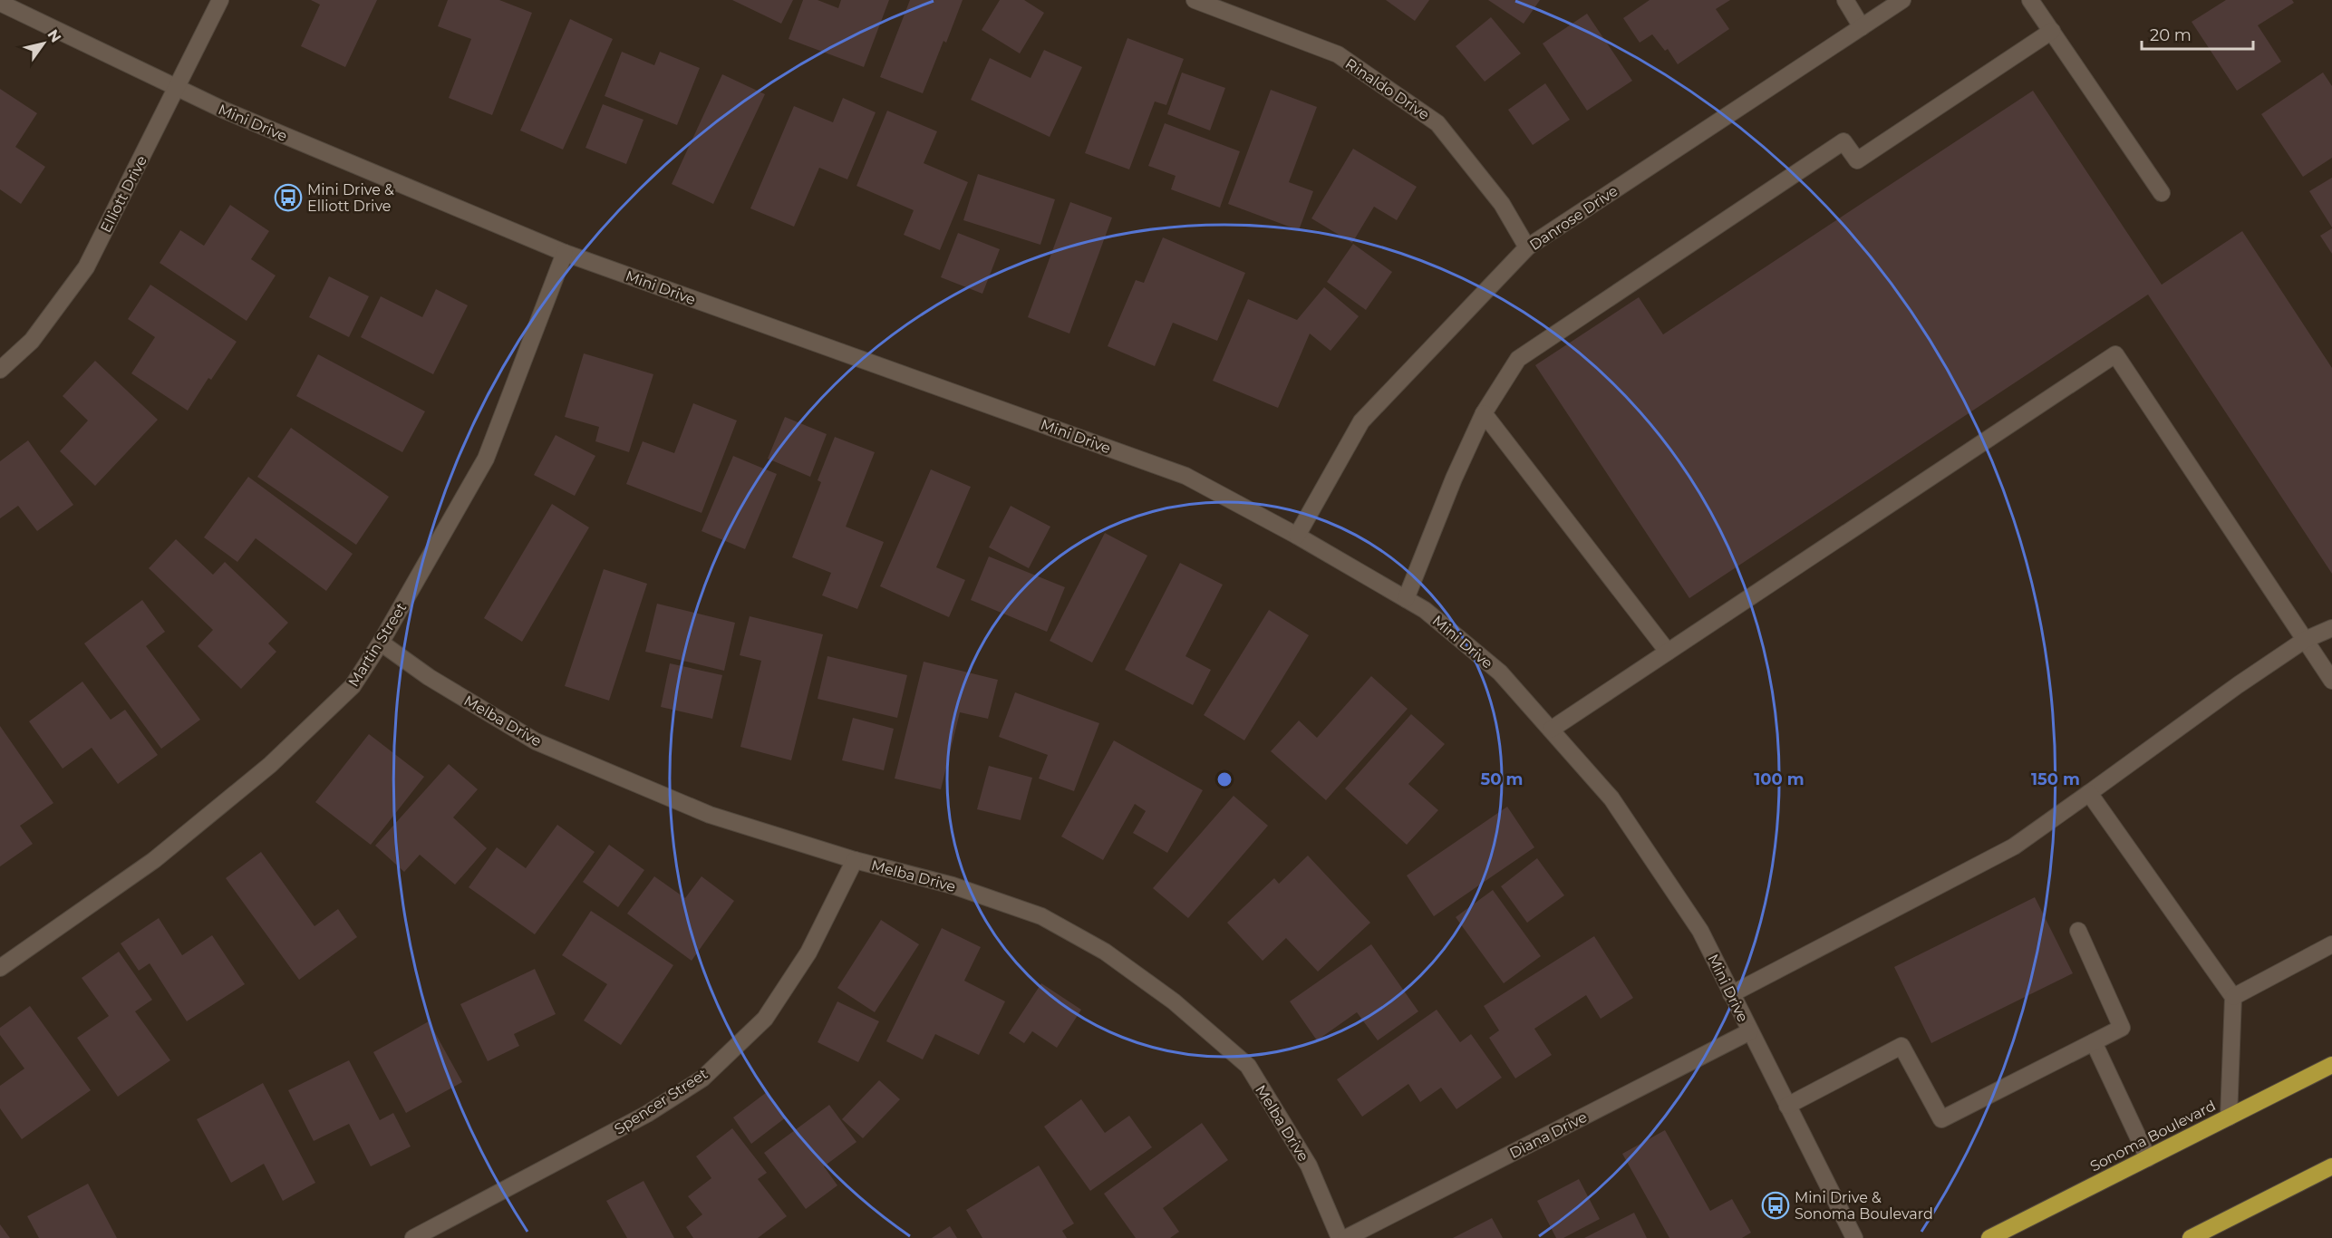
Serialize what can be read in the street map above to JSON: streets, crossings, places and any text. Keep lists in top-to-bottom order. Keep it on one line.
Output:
{"streets":{"highway":["Sonoma Boulevard"],"street":["Rinaldo Drive","Mini Drive","Elliott Drive","Danrose Drive","Martin Street","Melba Drive","Spencer Street","Diana Drive"]},"crossings":[["Rinaldo Drive","Danrose Drive"],["Mini Drive","Elliott Drive"],["Mini Drive","Danrose Drive"],["Mini Drive","Martin Street"],["Mini Drive","Diana Drive"],["Martin Street","Melba Drive"],["Melba Drive","Spencer Street"]],"places":{"bus stop":["Mini Drive & Elliott Drive","Mini Drive & Sonoma Boulevard"]},"scale_bar":"20 m","north":"top right","rings":["50 m","100 m","150 m"]}
